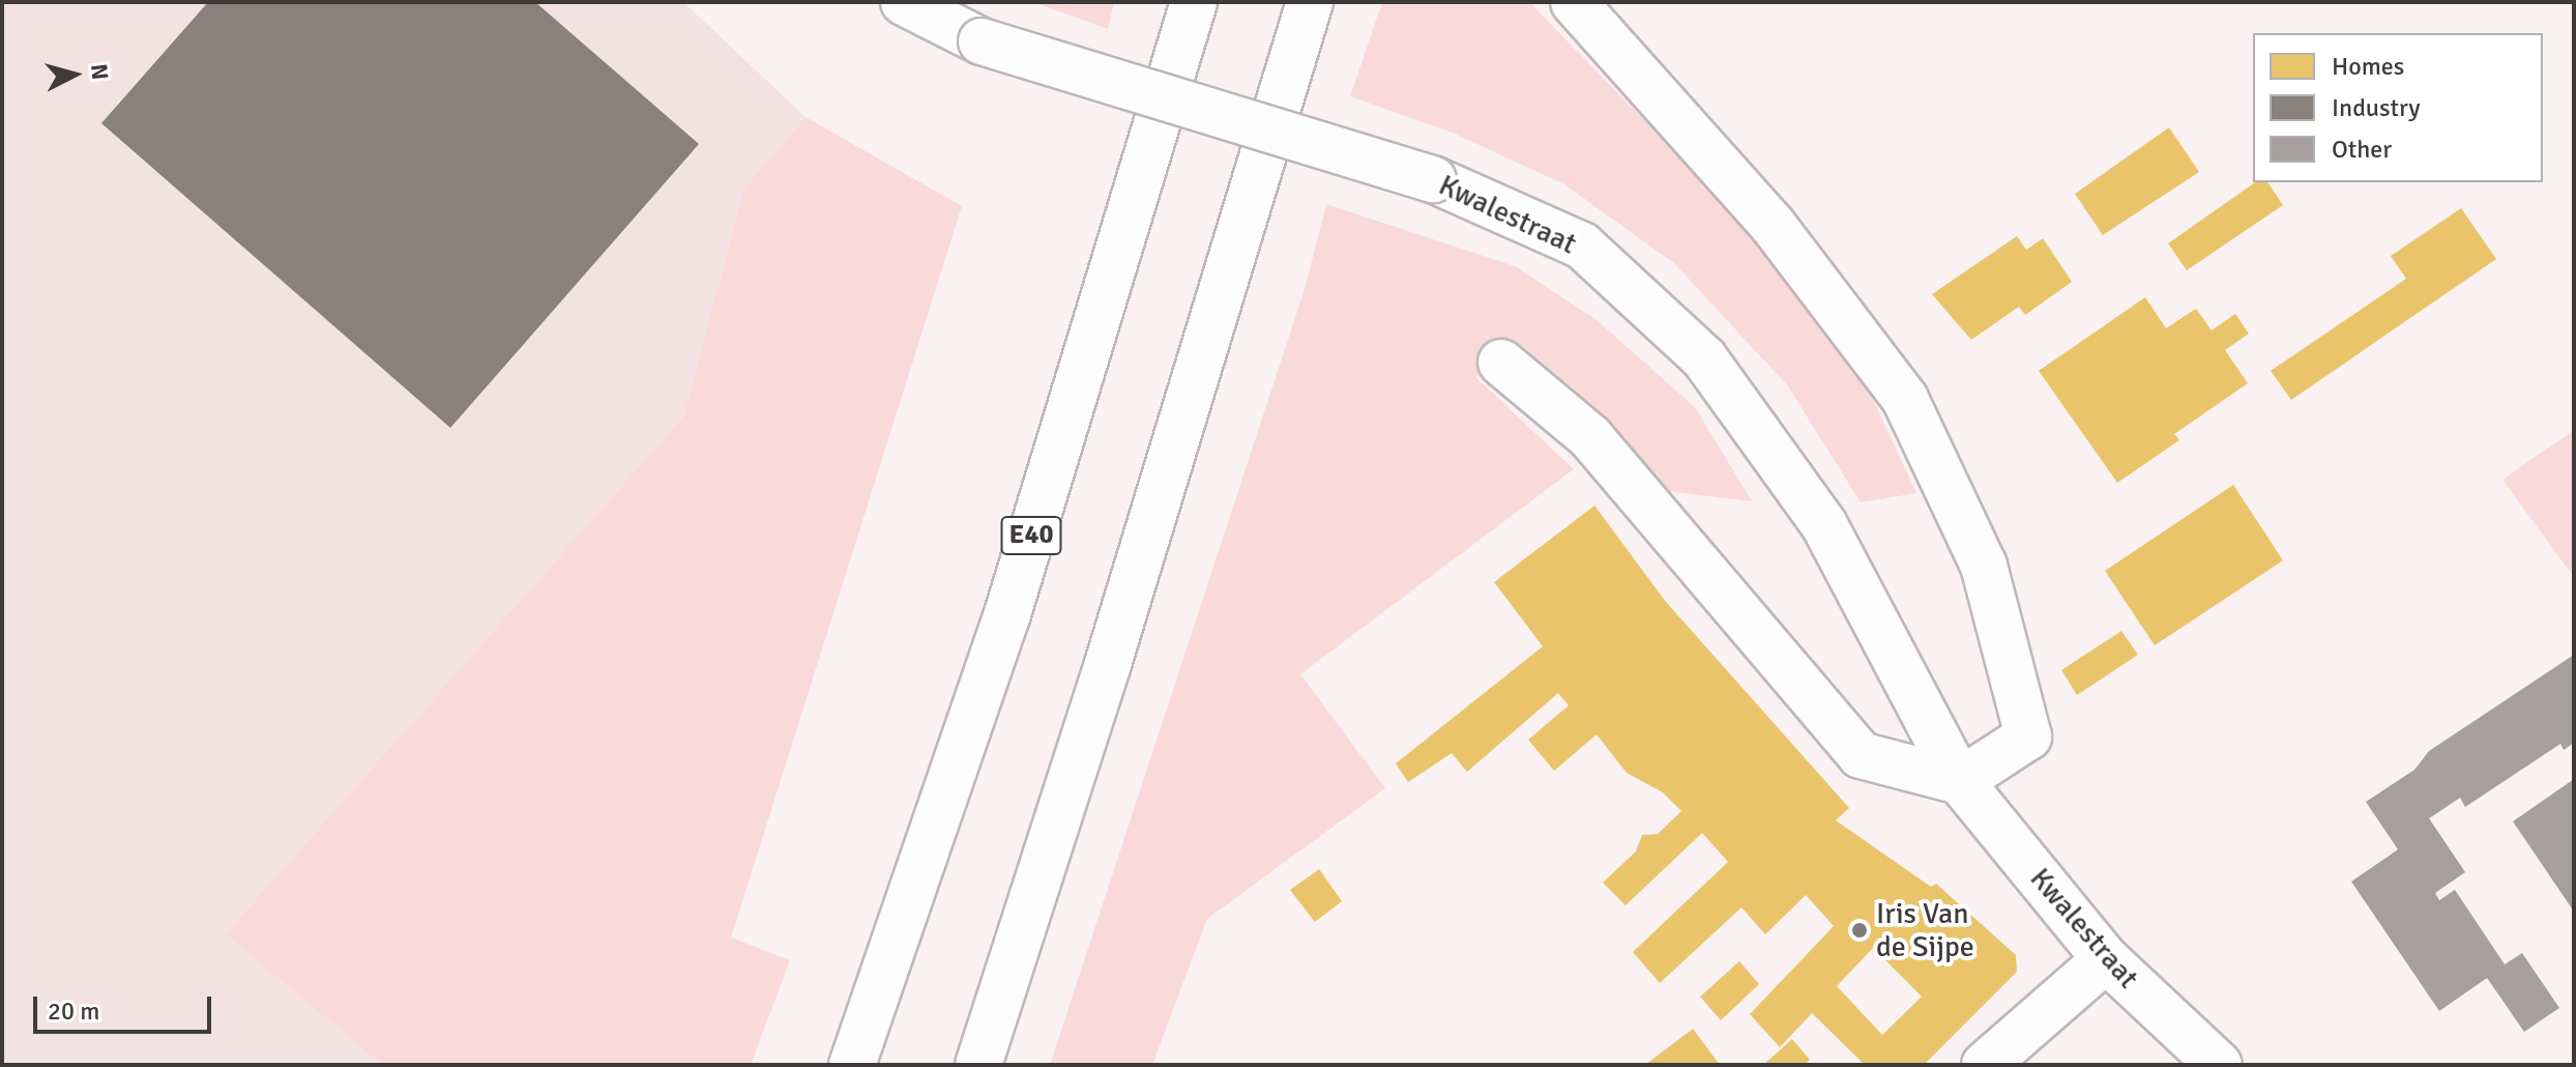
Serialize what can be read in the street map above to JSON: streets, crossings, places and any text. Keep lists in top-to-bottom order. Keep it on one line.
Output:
{"streets":{"main road":["Kwalestraat","E40"]},"places":["Iris Van de Sijpe"],"legend":["Homes","Industry","Other"],"scale_bar":"20 m","north":"right"}
